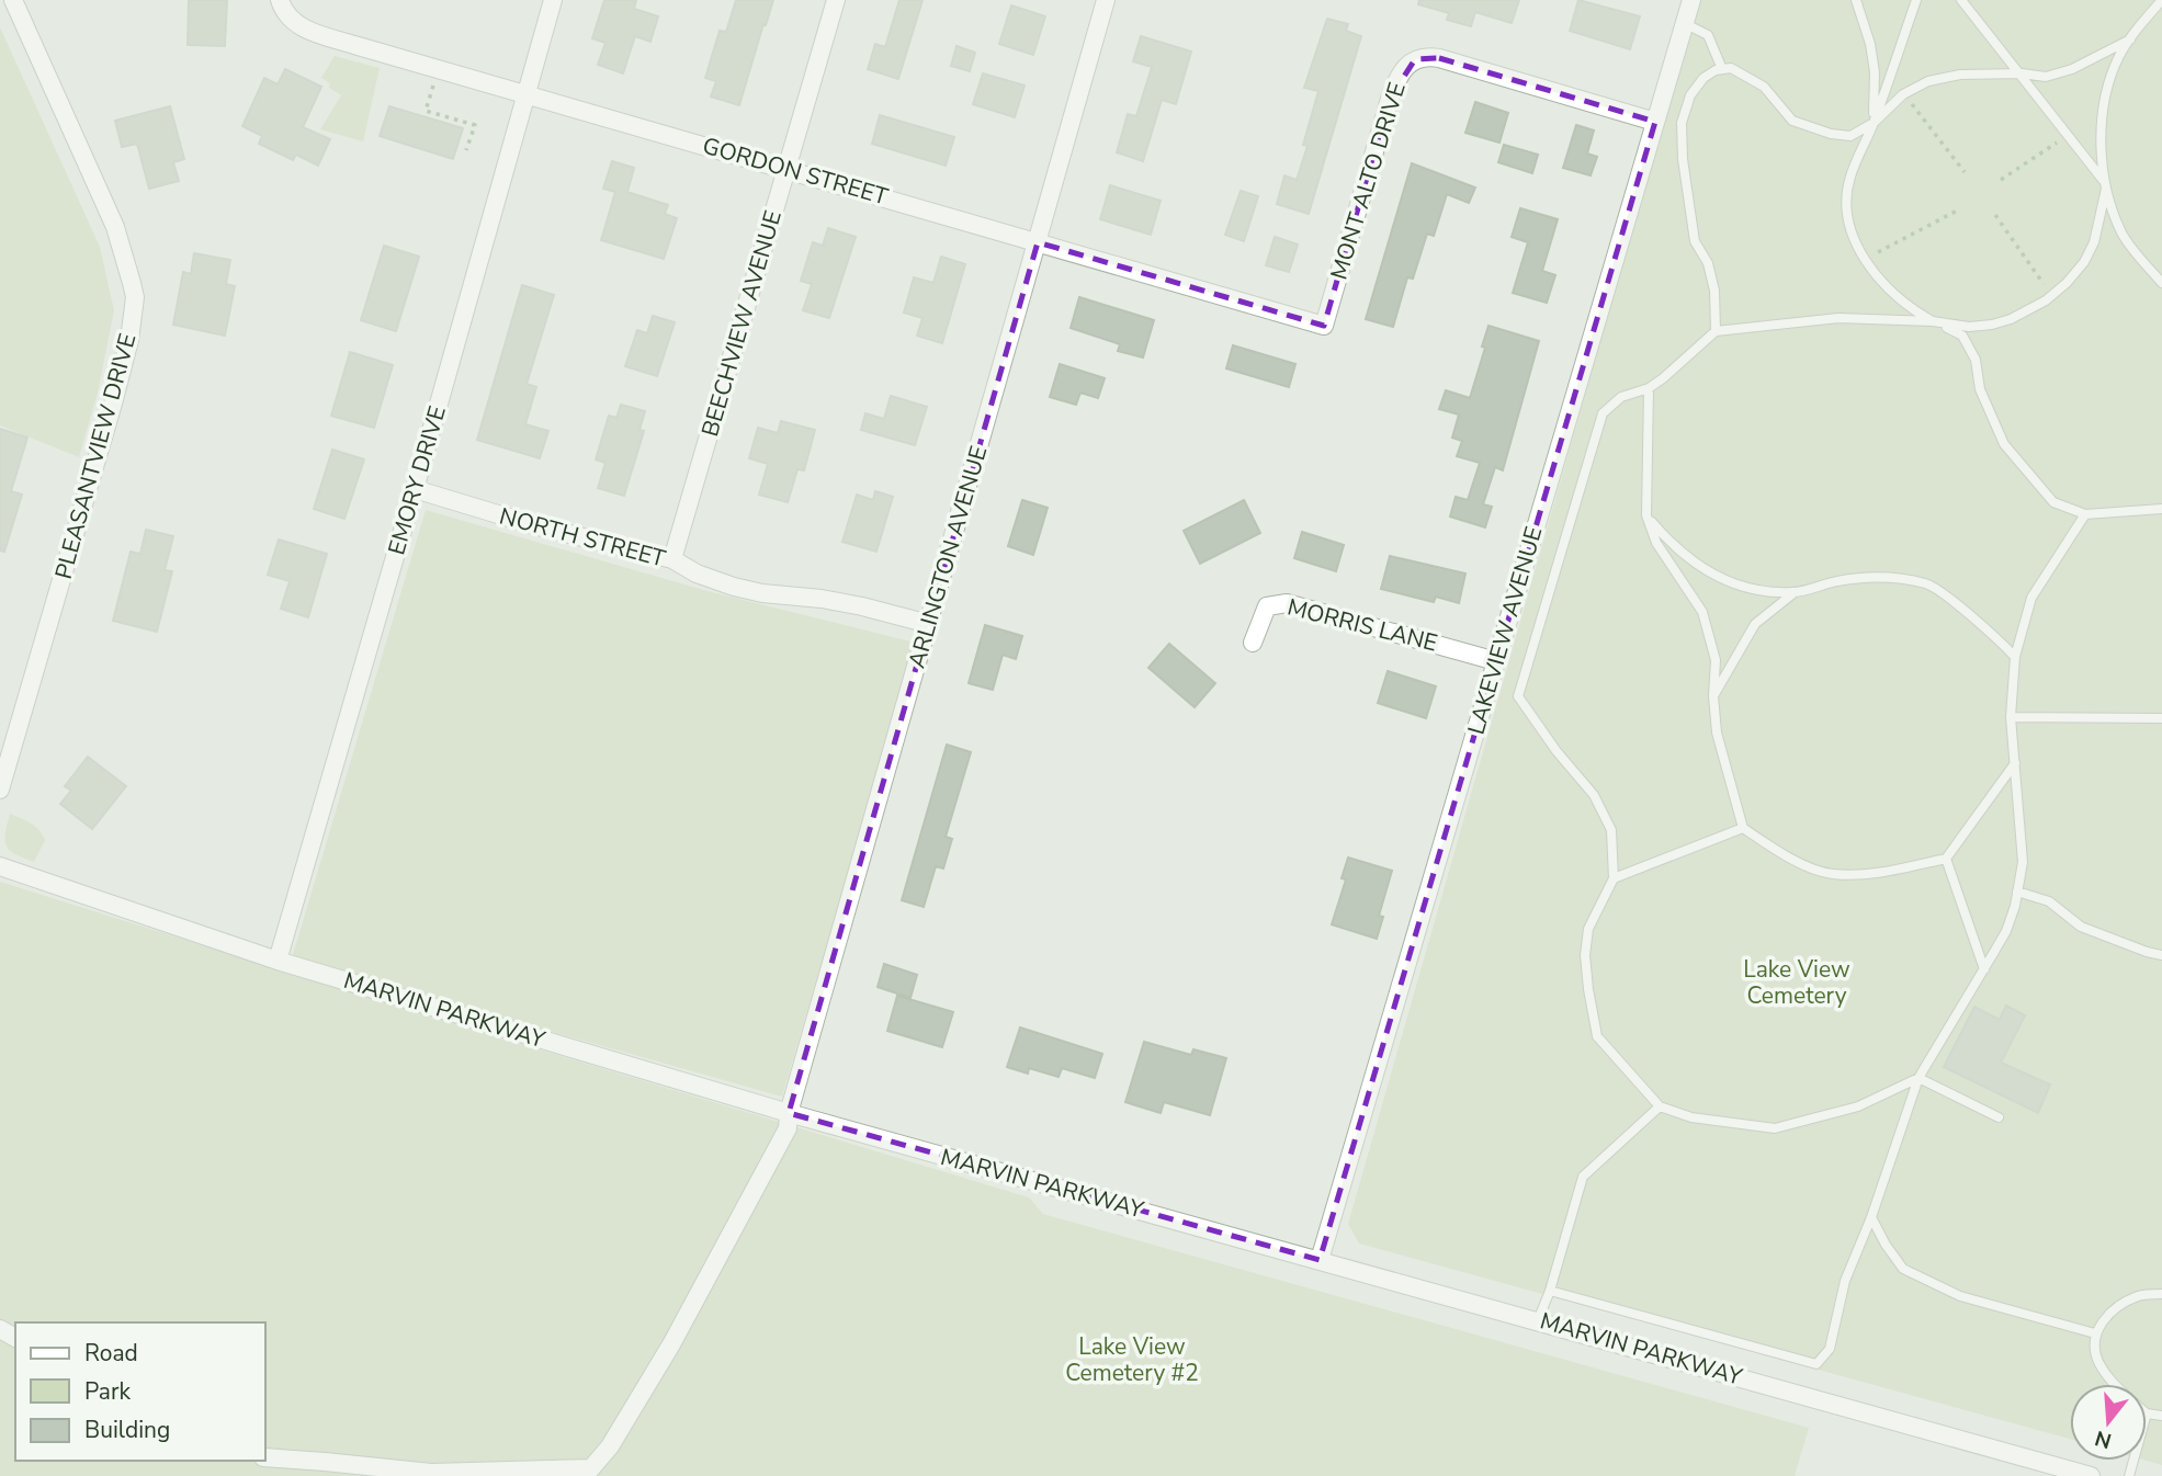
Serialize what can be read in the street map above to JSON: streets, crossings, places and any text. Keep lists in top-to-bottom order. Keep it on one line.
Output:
{"streets":{"street":["GORDON STREET","MONT ALTO DRIVE","BEECHVIEW AVENUE","PLEASANTVIEW DRIVE","EMORY DRIVE","NORTH STREET","ARLINGTON AVENUE","MORRIS LANE","LAKEVIEW AVENUE","MARVIN PARKWAY"]},"crossings":[["GORDON STREET","MONT ALTO DRIVE"],["GORDON STREET","BEECHVIEW AVENUE"],["GORDON STREET","EMORY DRIVE"],["GORDON STREET","ARLINGTON AVENUE"],["MONT ALTO DRIVE","LAKEVIEW AVENUE"],["BEECHVIEW AVENUE","NORTH STREET"],["EMORY DRIVE","NORTH STREET"],["EMORY DRIVE","MARVIN PARKWAY"],["NORTH STREET","ARLINGTON AVENUE"],["ARLINGTON AVENUE","MARVIN PARKWAY"],["MORRIS LANE","LAKEVIEW AVENUE"],["LAKEVIEW AVENUE","MARVIN PARKWAY"]],"parks":["Lake View Cemetery","Lake View Cemetery #2"],"legend":["Road","Park","Building"],"north":"bottom"}
